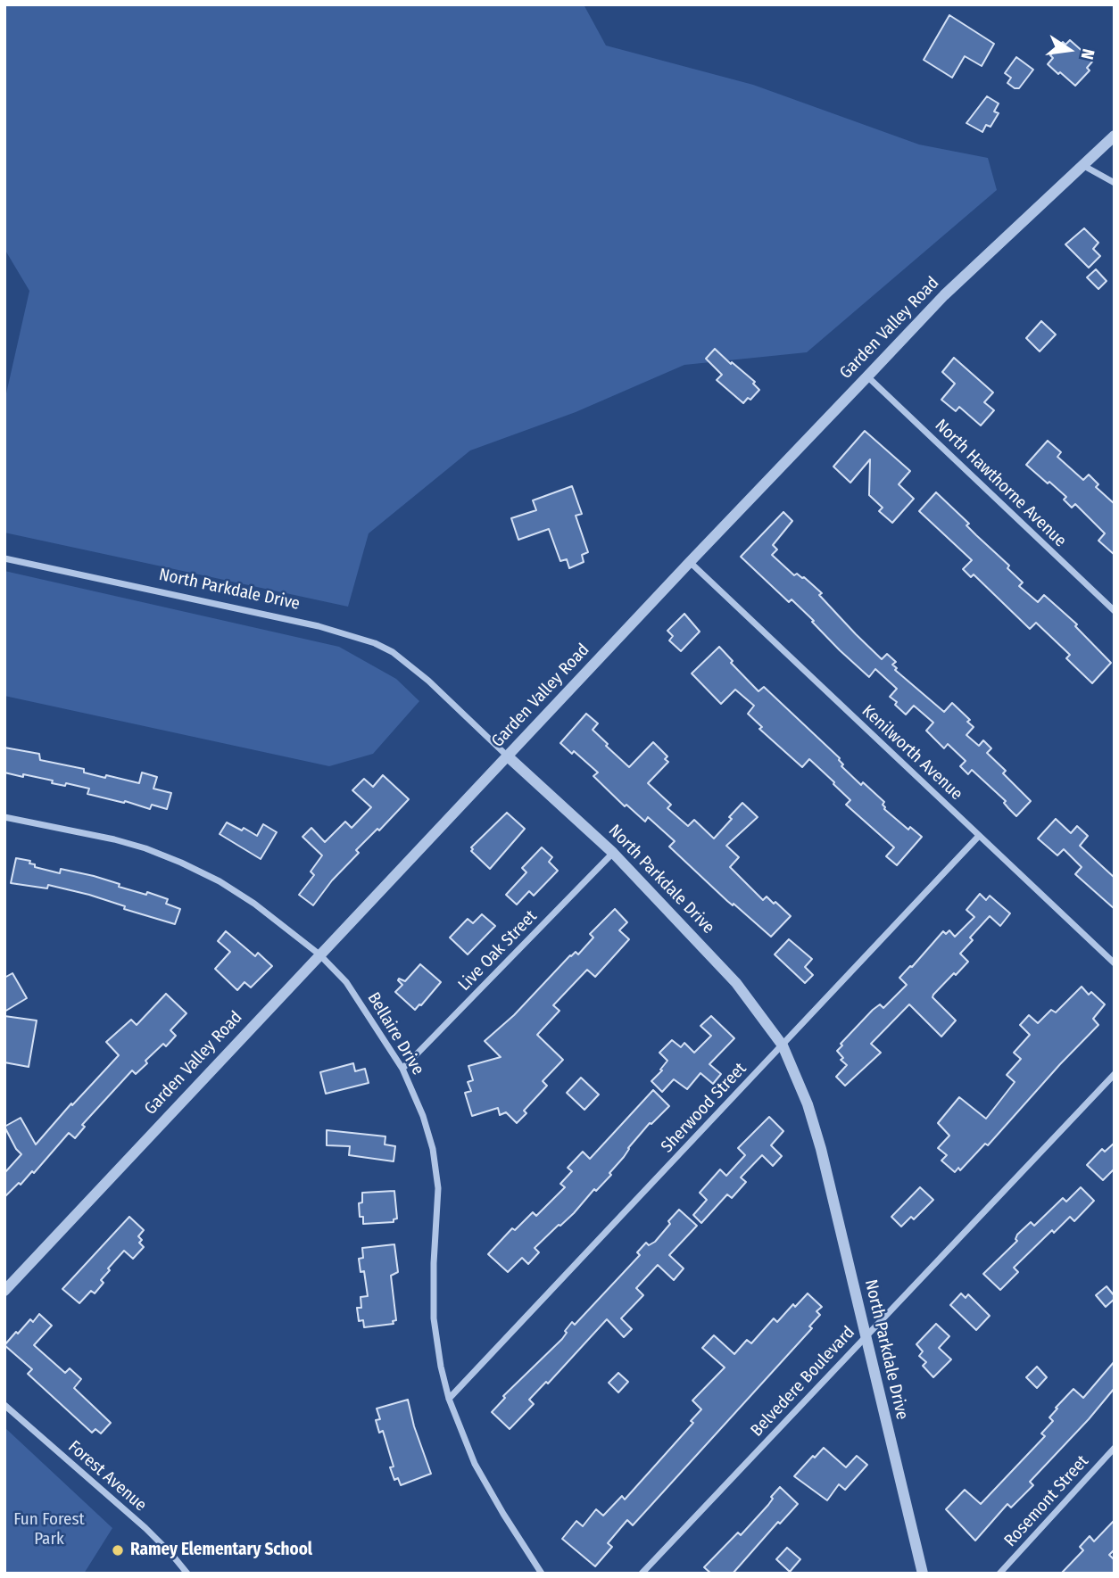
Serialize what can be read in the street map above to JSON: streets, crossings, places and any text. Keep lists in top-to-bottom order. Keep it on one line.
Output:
{"streets":{"street":["Garden Valley Road","North Hawthorne Avenue","North Parkdale Drive","Kenilworth Avenue","Live Oak Street","Bellaire Drive","Sherwood Street","Belvedere Boulevard","Forest Avenue","Rosemont Street"]},"crossings":[["Garden Valley Road","North Hawthorne Avenue"],["Garden Valley Road","North Parkdale Drive"],["Garden Valley Road","Kenilworth Avenue"],["Garden Valley Road","Bellaire Drive"],["North Parkdale Drive","Live Oak Street"],["North Parkdale Drive","Sherwood Street"],["North Parkdale Drive","Belvedere Boulevard"],["Kenilworth Avenue","Sherwood Street"],["Live Oak Street","Bellaire Drive"],["Bellaire Drive","Sherwood Street"]],"parks":["Fun Forest Park"],"places":["Ramey Elementary School"],"north":"right"}
